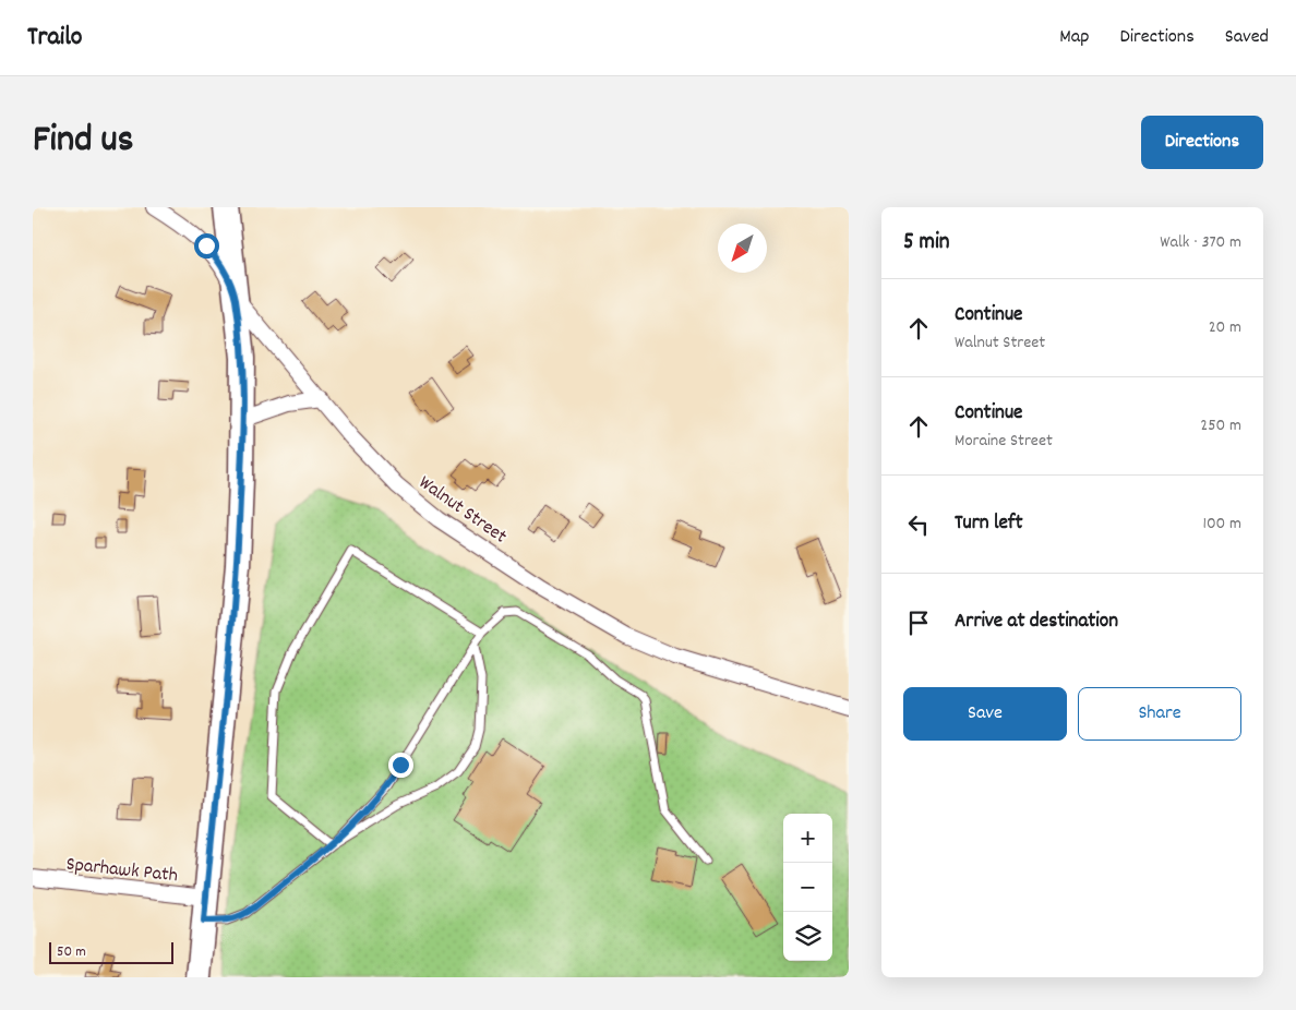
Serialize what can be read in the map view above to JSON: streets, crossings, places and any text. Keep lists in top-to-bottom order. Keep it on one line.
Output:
{"streets":{"street":["Walnut Street","Sparhawk Path"]},"scale_bar":"50 m","north":"bottom left","page":{"header":"Trailo","nav":["Map","Directions","Saved"],"title":"Find us","buttons":["Directions",["Save","Share"]],"heading":["5 min","Walk · 370 m"],"list":[["Continue","Walnut Street","20 m"],["Continue","Moraine Street","250 m"],["Turn left","100 m"],"Arrive at destination"],"map_buttons":["+","−"],"scale":"50 m"}}
